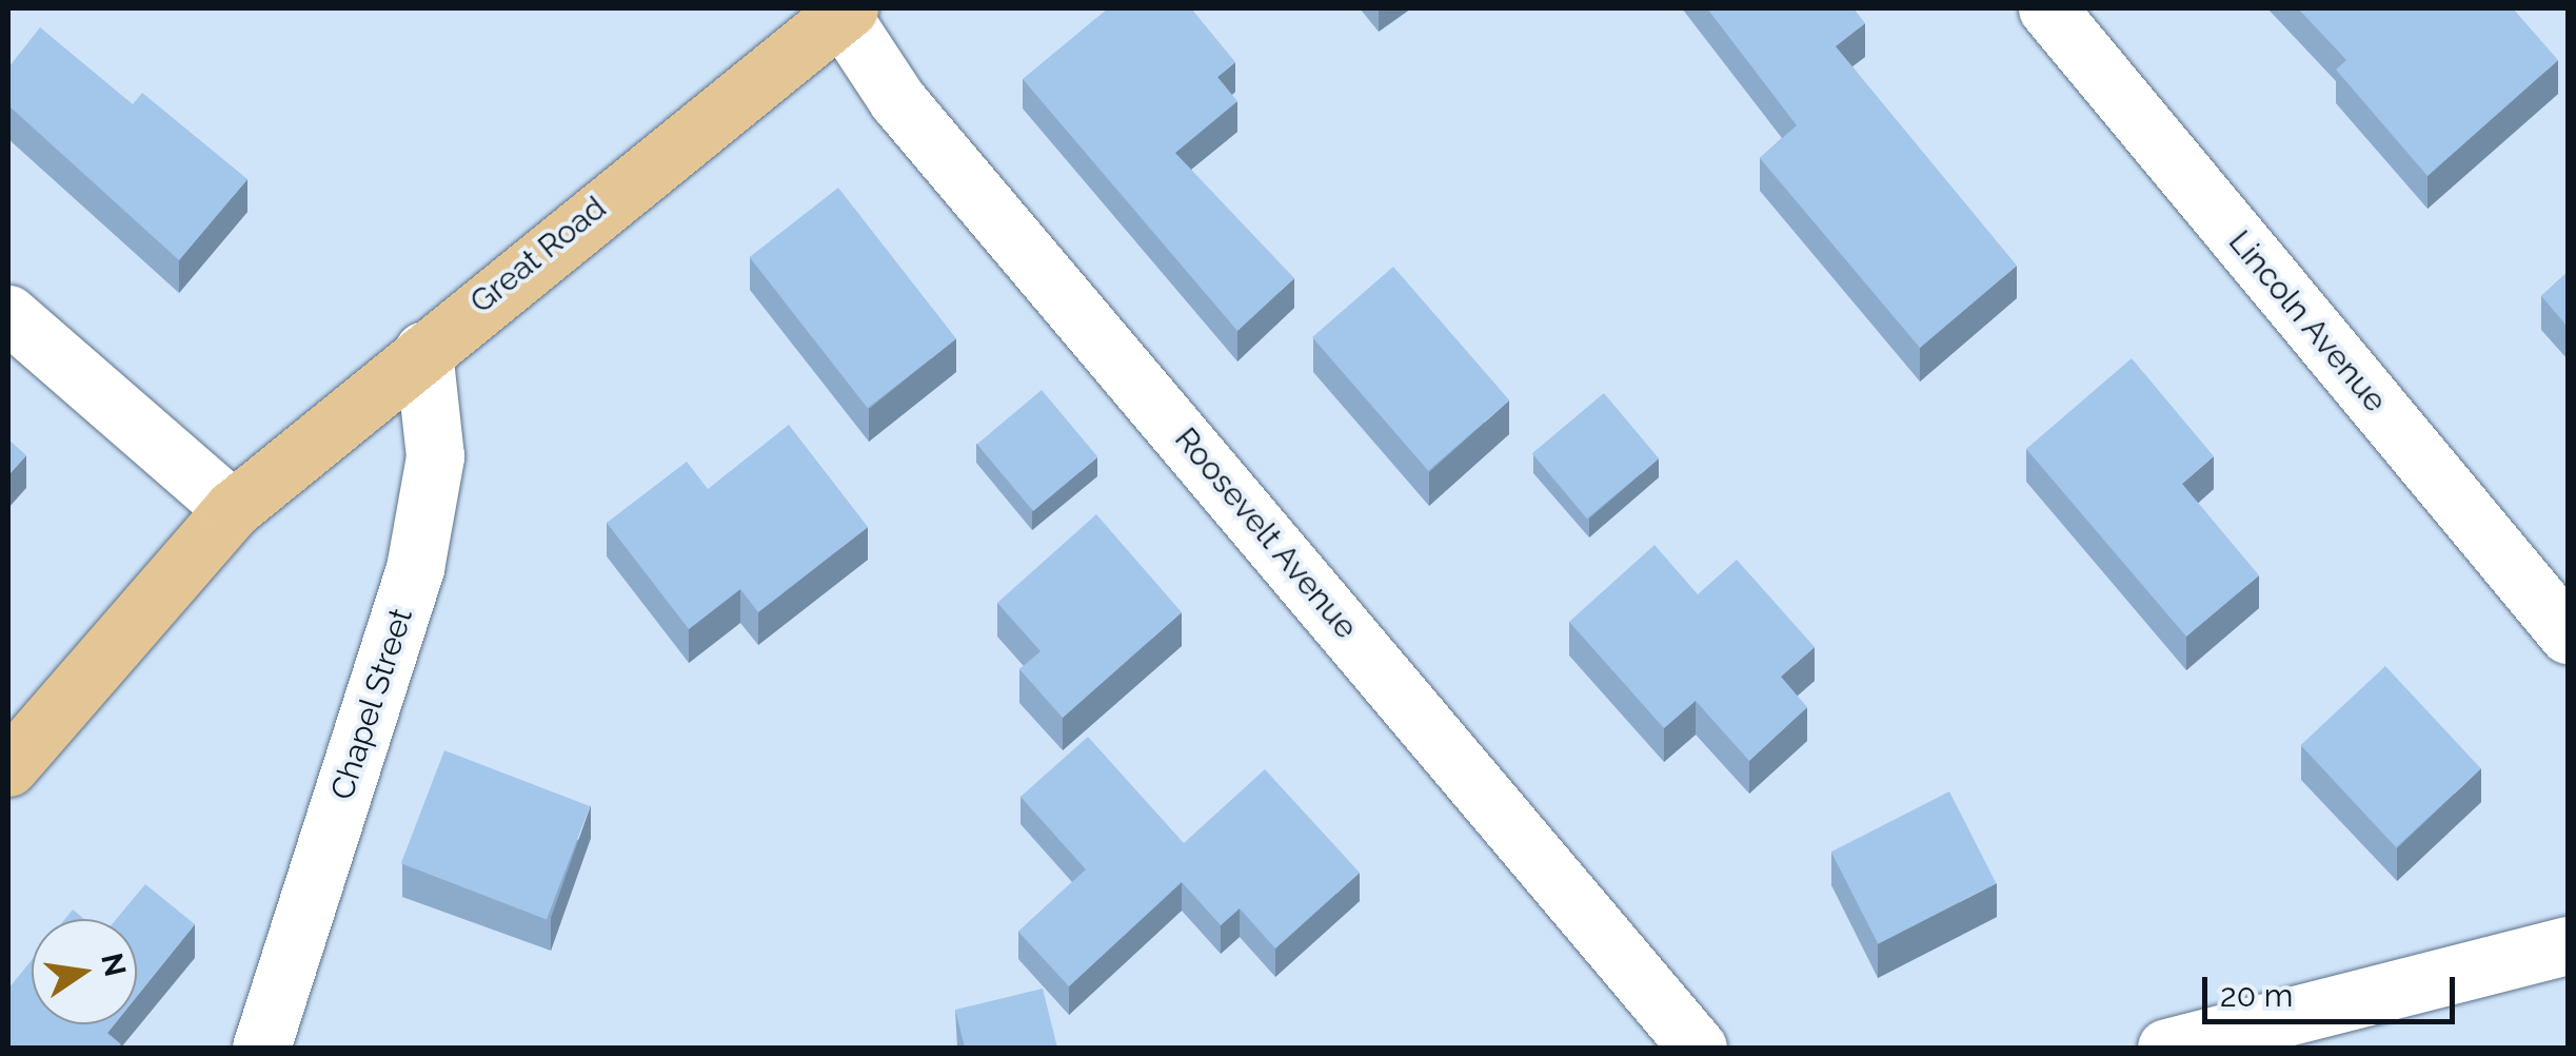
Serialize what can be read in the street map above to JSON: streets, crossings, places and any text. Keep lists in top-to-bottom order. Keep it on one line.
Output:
{"streets":{"main road":["Great Road"],"street":["Lincoln Avenue","Roosevelt Avenue","Chapel Street"]},"crossings":[["Great Road","Roosevelt Avenue"],["Great Road","Chapel Street"]],"scale_bar":"20 m","north":"right"}
